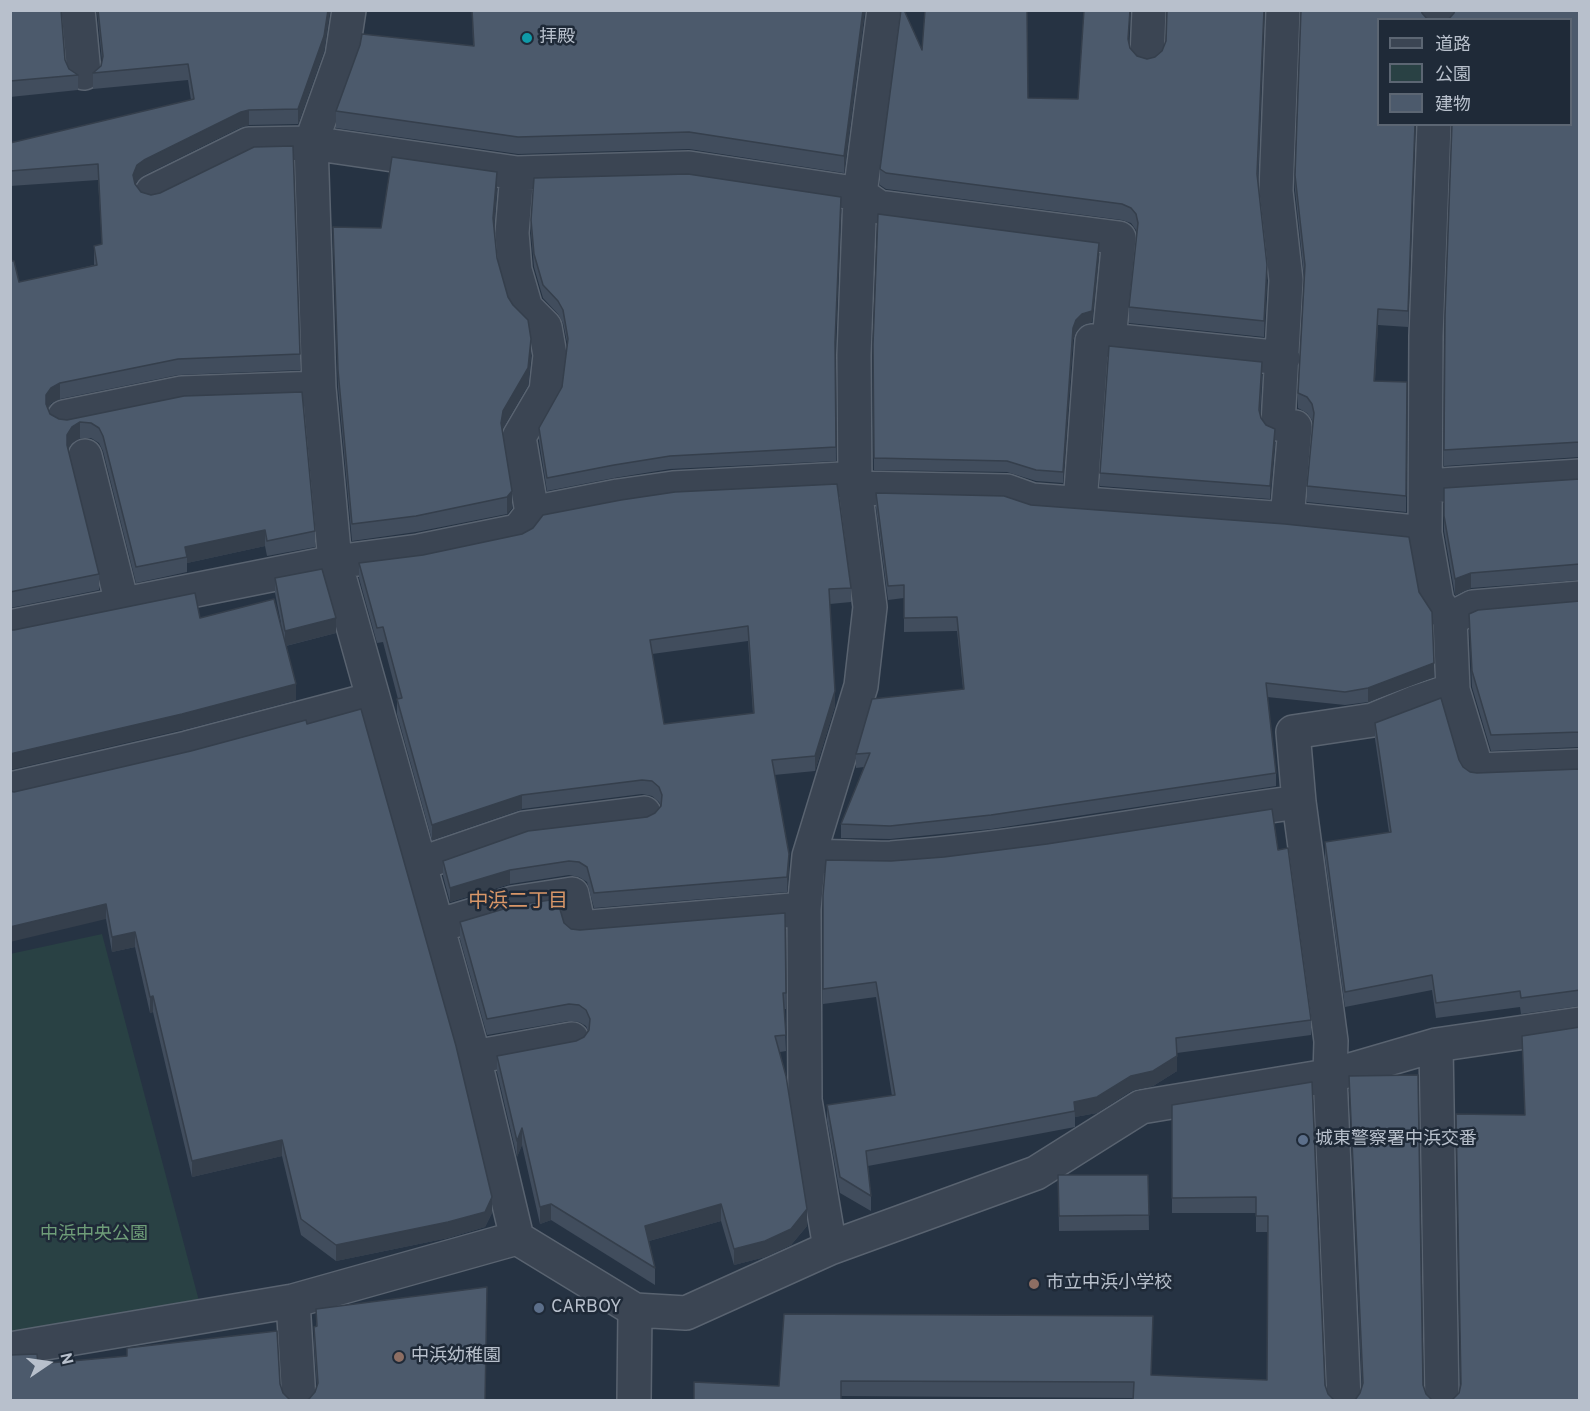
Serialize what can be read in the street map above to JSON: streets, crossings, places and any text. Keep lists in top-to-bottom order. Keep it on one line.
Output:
{"districts":["中浜二丁目"],"parks":["中浜中央公園"],"places":["拝殿","城東警察署中浜交番","市立中浜小学校","CARBOY","中浜幼稚園"],"legend":["道路","公園","建物"],"north":"right"}
